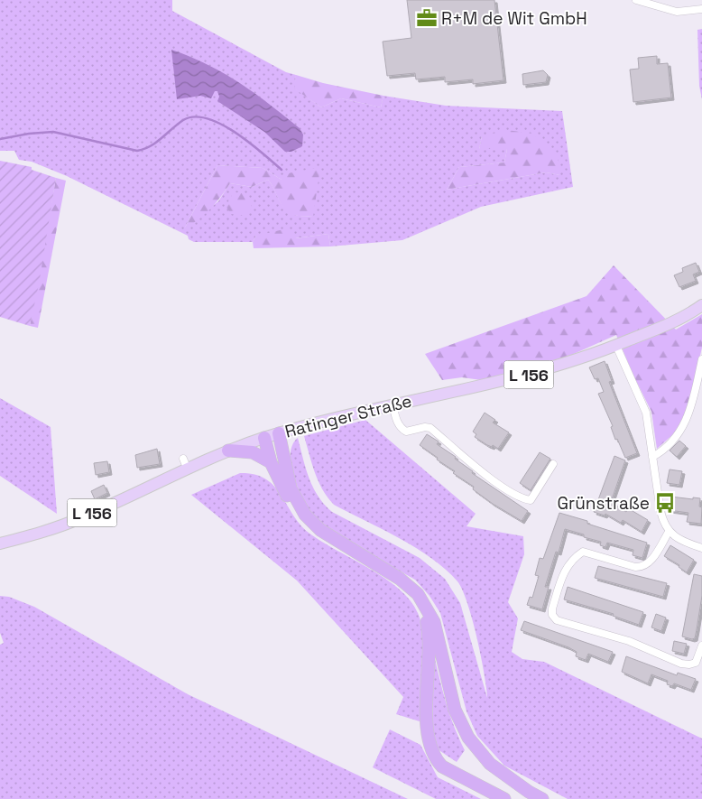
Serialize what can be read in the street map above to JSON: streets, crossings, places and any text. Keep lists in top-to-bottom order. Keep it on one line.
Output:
{"streets":{"main road":["L 156","Ratinger Straße"]},"places":{"office":["R+M de Wit GmbH"],"bus stop":["Grünstraße"]}}
